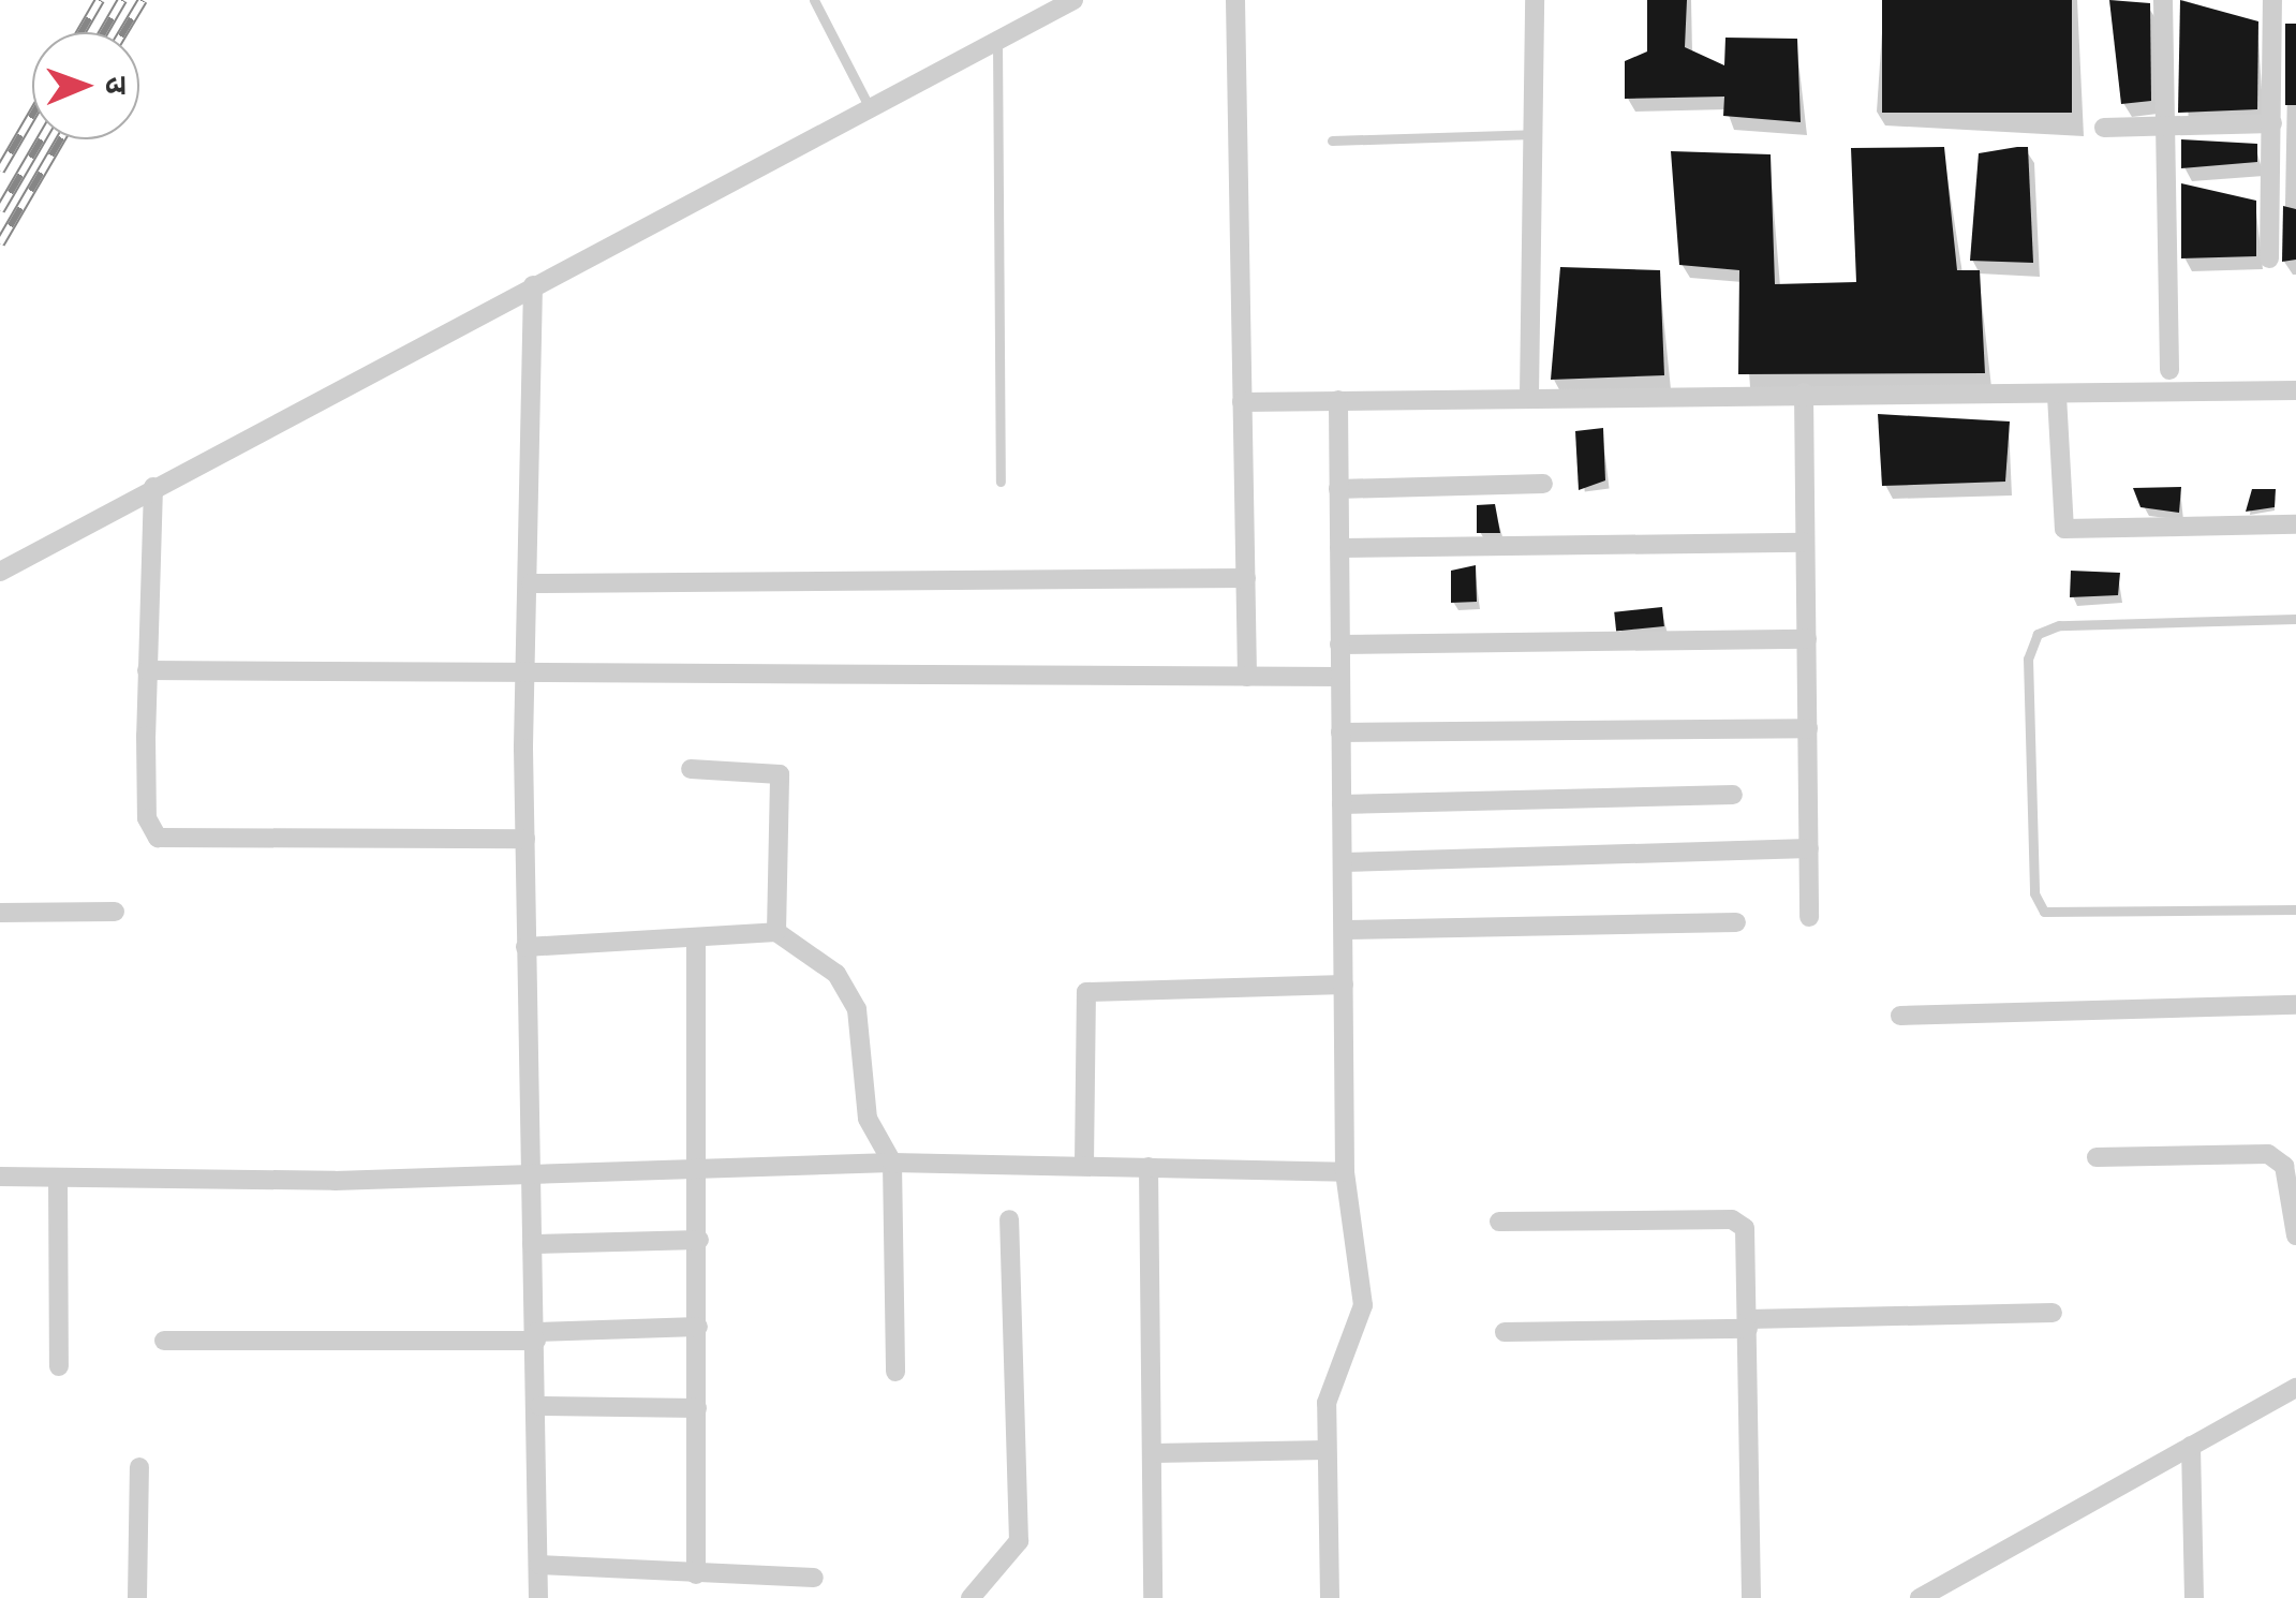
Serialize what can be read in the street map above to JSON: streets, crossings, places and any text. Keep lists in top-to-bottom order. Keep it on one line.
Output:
{"north":"right"}
